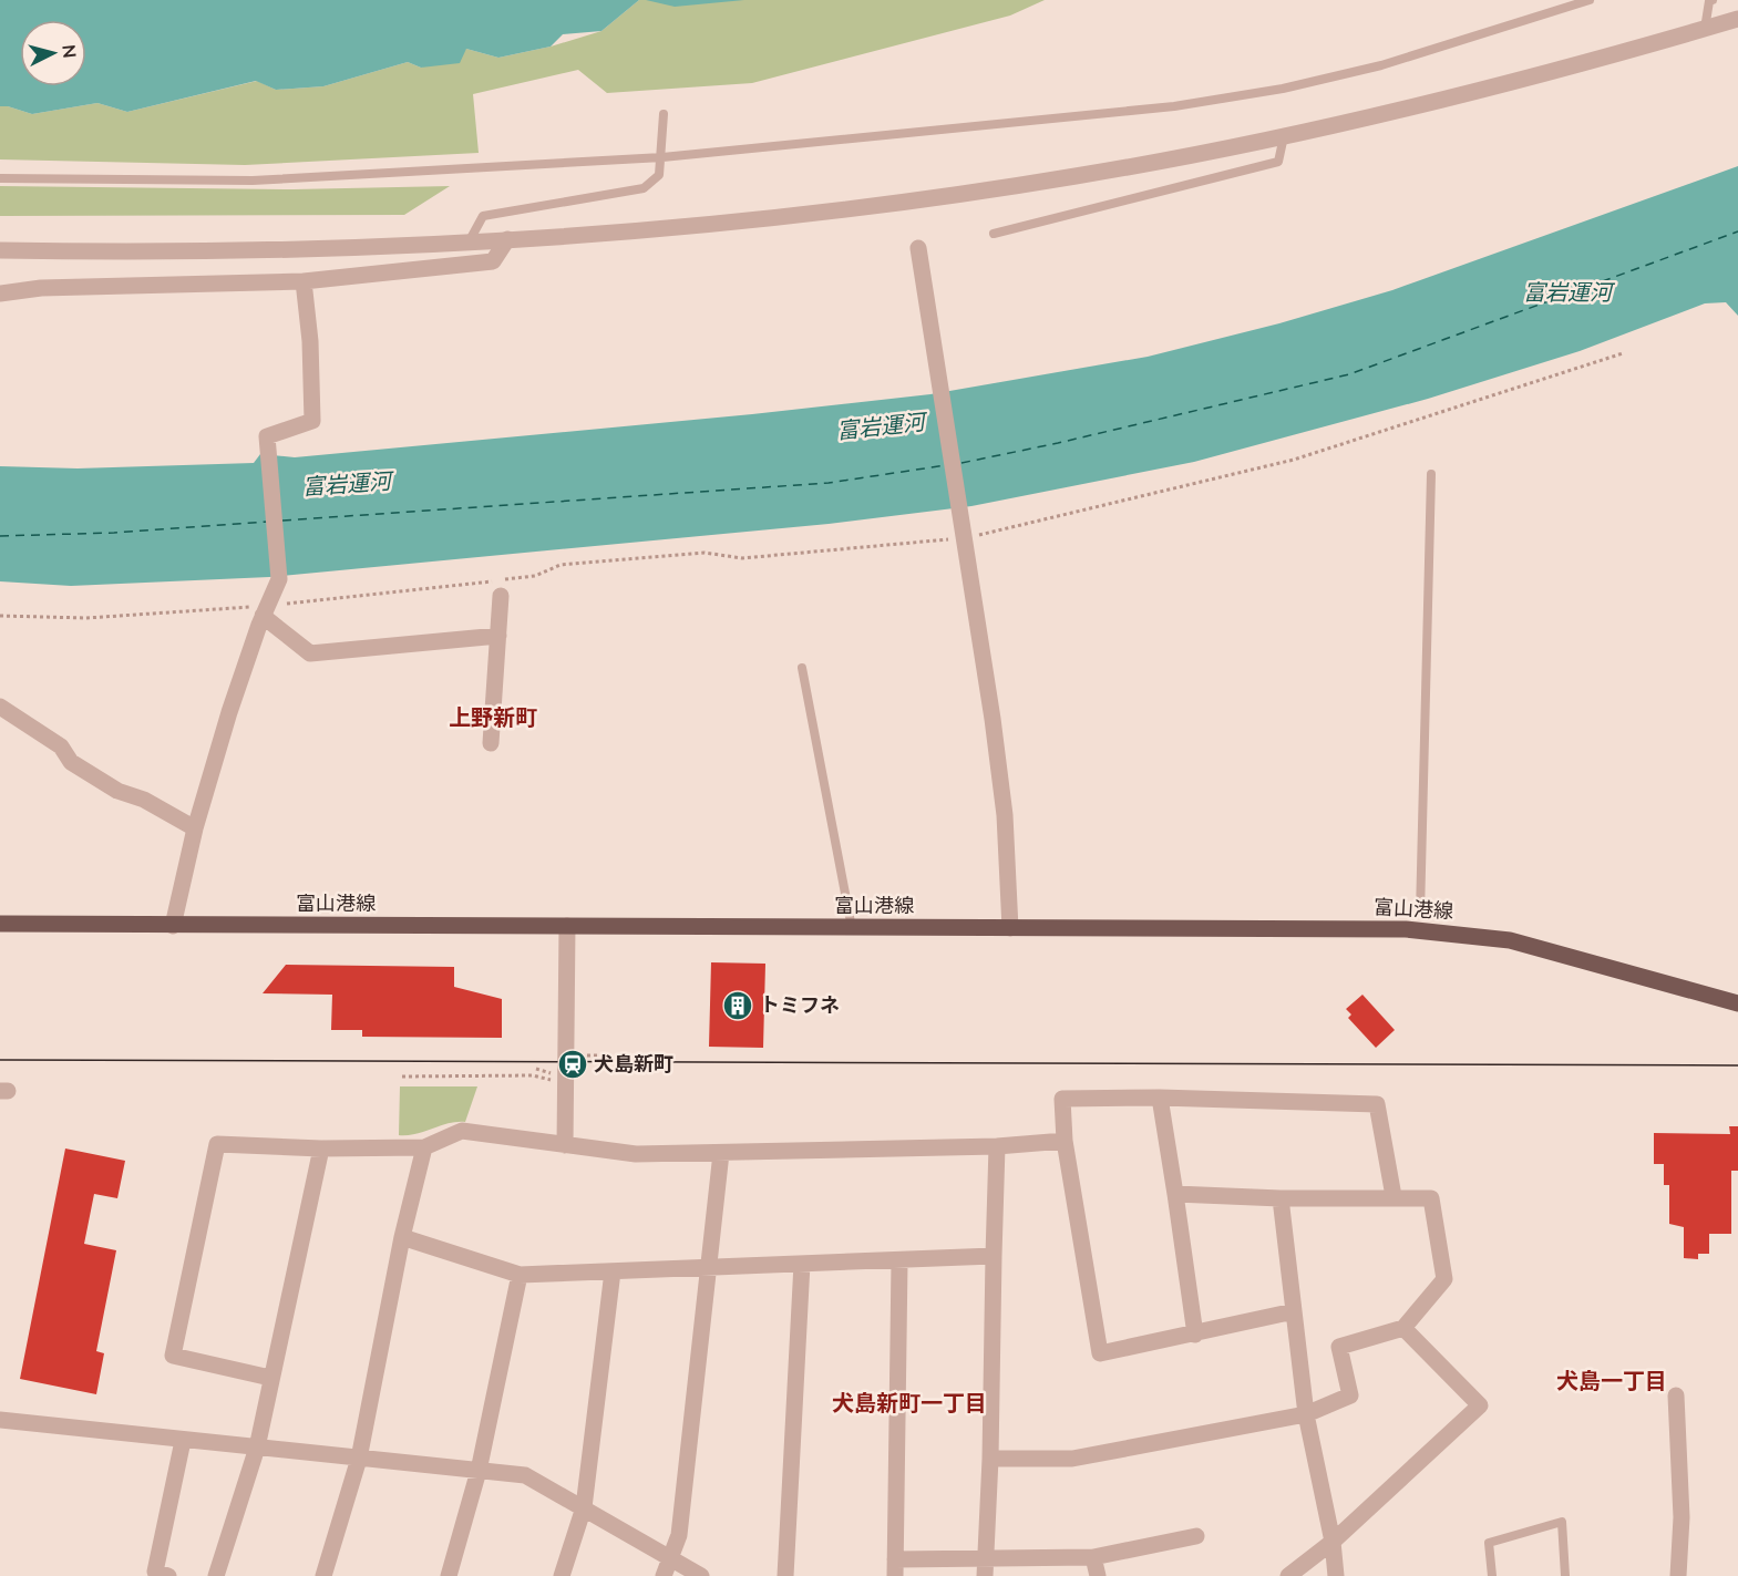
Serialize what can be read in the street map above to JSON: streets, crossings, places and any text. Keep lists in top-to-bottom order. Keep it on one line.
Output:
{"streets":{"main road":["富山港線"]},"districts":["上野新町","犬島一丁目","犬島新町一丁目"],"water":["富岩運河"],"places":{"building":["トミフネ"],"station":["犬島新町"]},"north":"right"}
